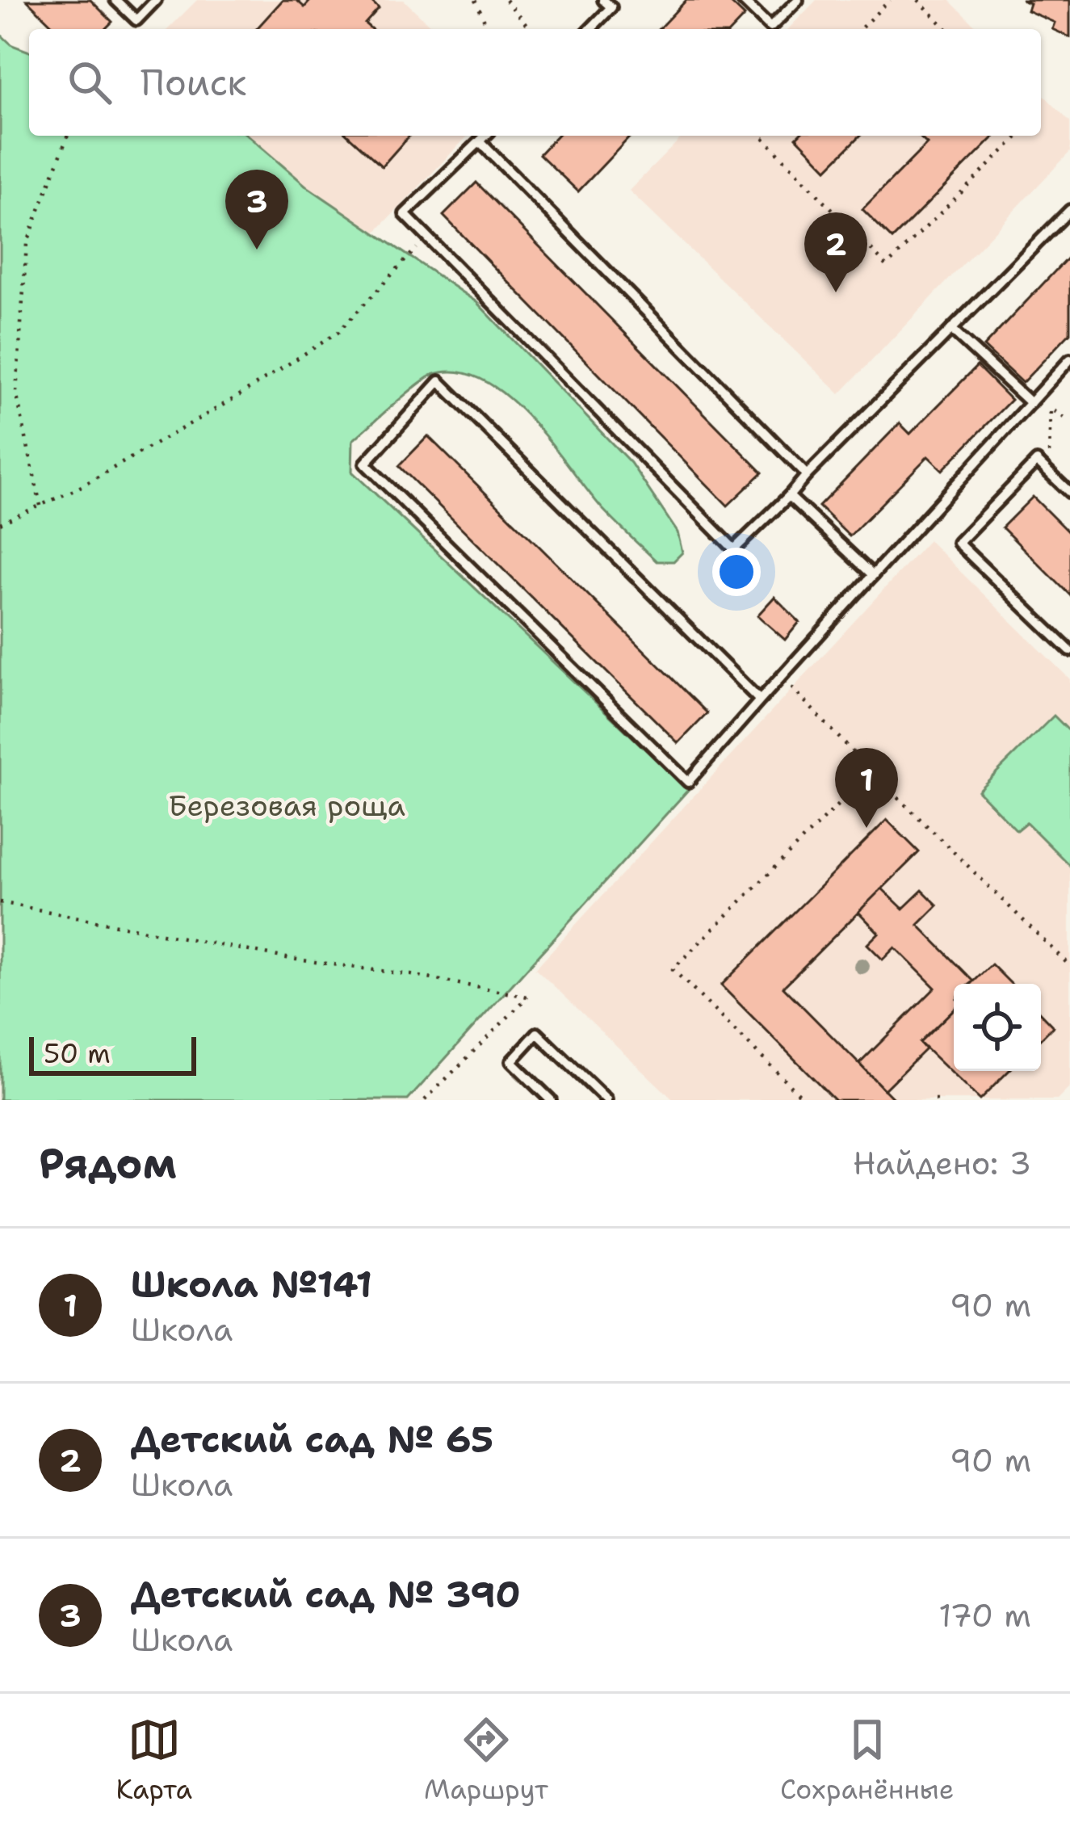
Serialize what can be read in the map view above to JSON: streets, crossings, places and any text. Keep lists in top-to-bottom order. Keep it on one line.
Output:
{"parks":["Березовая роща"],"scale_bar":"50 m","page":{"search":"Поиск","pins":["3","2","1"],"scale":"50 m","heading":["Рядом","Найдено: 3"],"list":[{"mark":"1","name":"Школа №141","note":"Школа","value":"90 m"},{"mark":"2","name":"Детский сад № 65","note":"Школа","value":"90 m"},{"mark":"3","name":"Детский сад № 390","note":"Школа","value":"170 m"}],"nav":["Карта","Маршрут","Сохранённые"]}}
